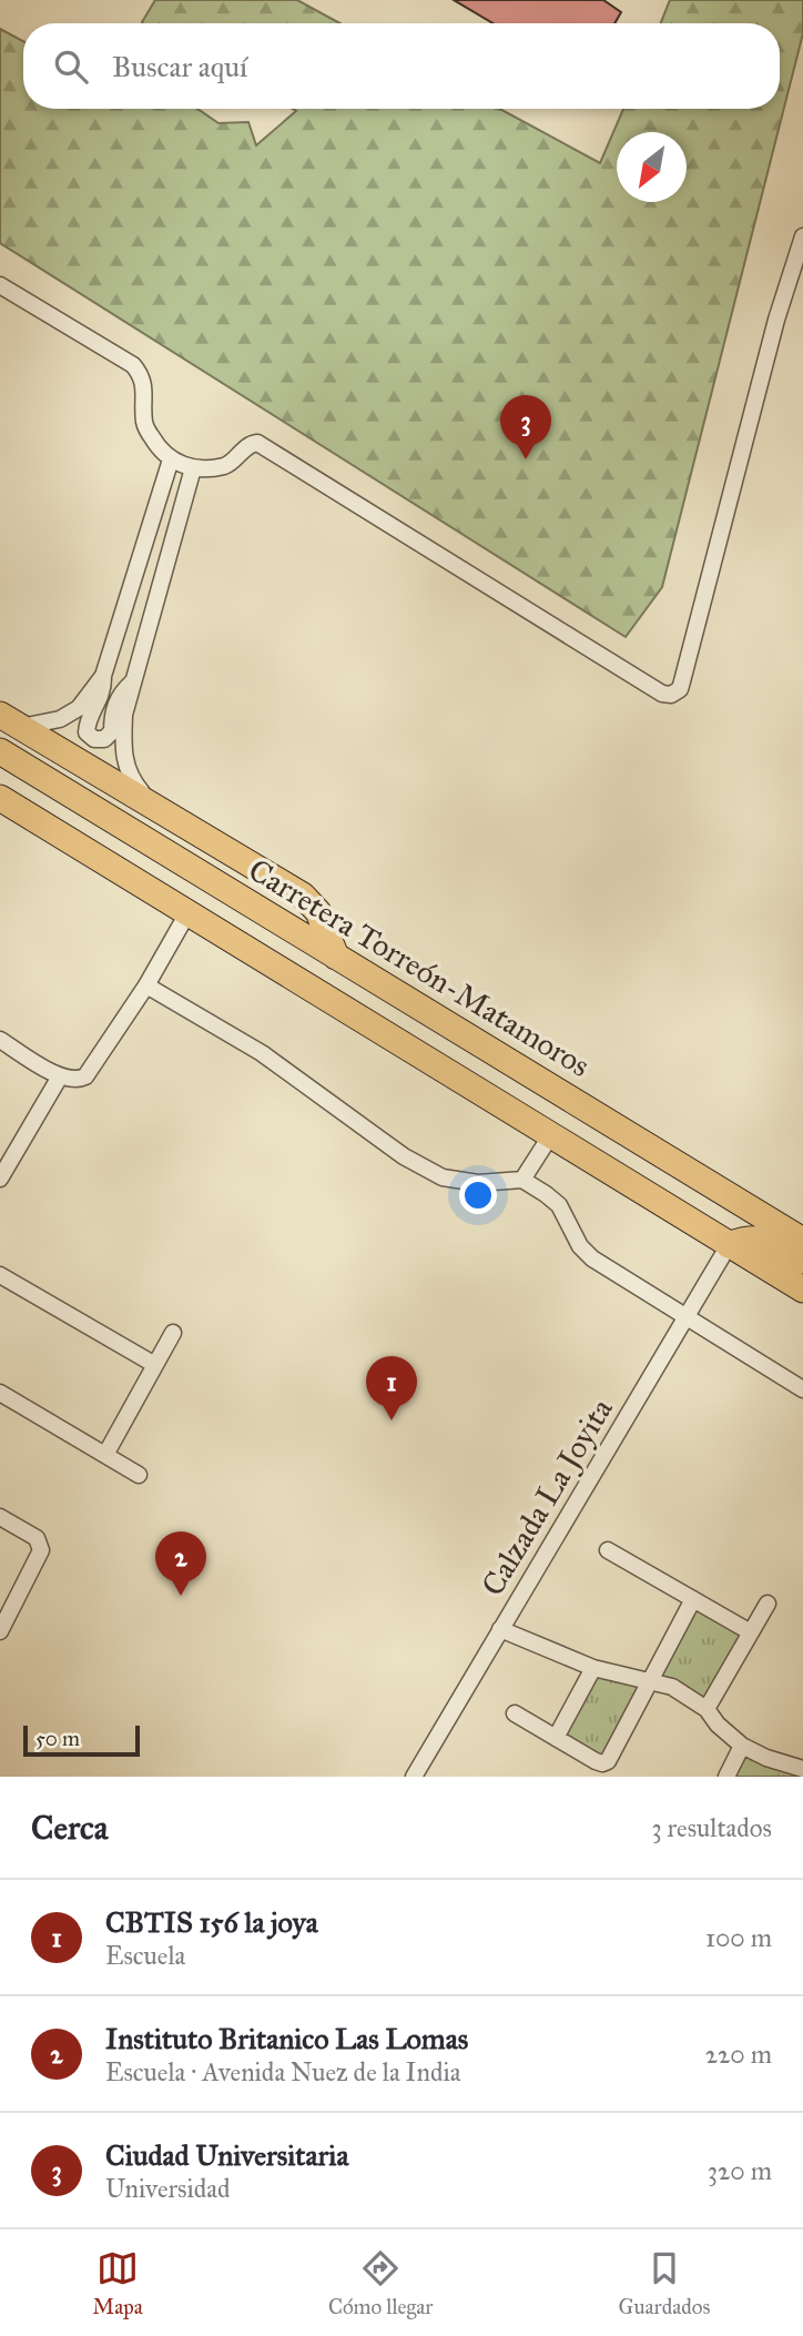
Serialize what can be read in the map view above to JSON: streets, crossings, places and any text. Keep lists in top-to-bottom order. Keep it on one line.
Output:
{"streets":{"highway":["Carretera Torreón-Matamoros"],"street":["Calzada La Joyita"]},"scale_bar":"50 m","north":"bottom left","page":{"search":"Buscar aquí","pins":["3","1","2"],"scale":"50 m","heading":["Cerca","3 resultados"],"list":[{"mark":"1","name":"CBTIS 156 la joya","note":"Escuela","value":"100 m"},{"mark":"2","name":"Instituto Britanico Las Lomas","note":"Escuela · Avenida Nuez de la India","value":"220 m"},{"mark":"3","name":"Ciudad Universitaria","note":"Universidad","value":"320 m"}],"nav":["Mapa","Cómo llegar","Guardados"]}}
